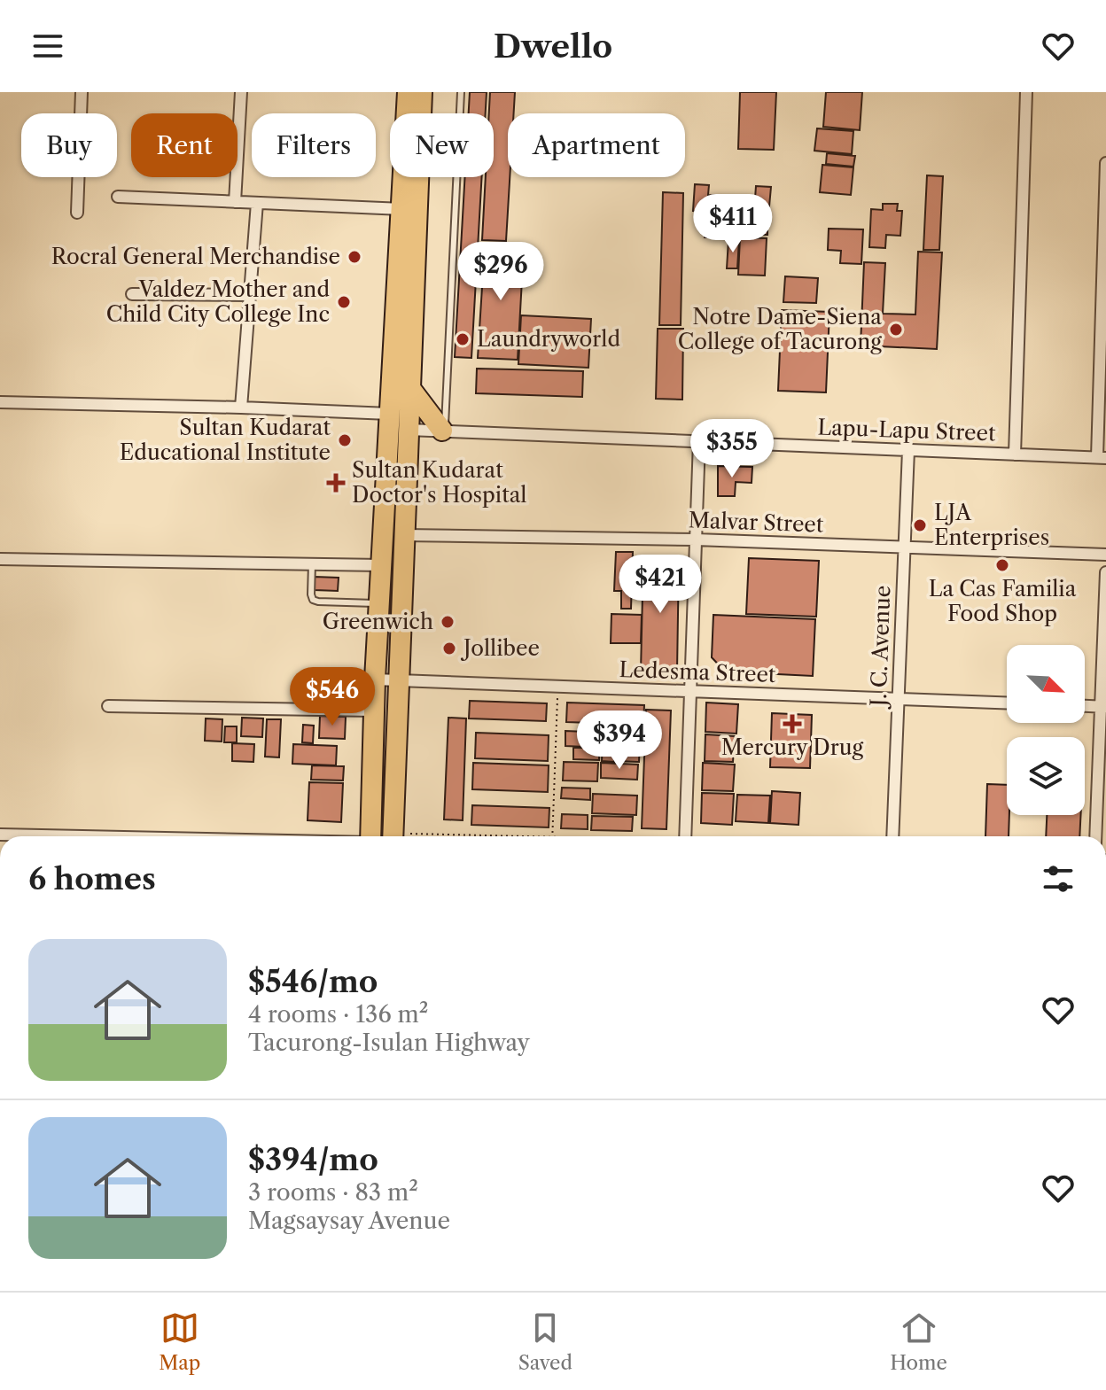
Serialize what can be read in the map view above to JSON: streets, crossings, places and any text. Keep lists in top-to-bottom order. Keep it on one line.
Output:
{"streets":{"street":["Lapu-Lapu Street","Malvar Street","J. C. Avenue","Ledesma Street"]},"crossings":[["Lapu-Lapu Street","J. C. Avenue"],["Malvar Street","J. C. Avenue"],["J. C. Avenue","Ledesma Street"]],"places":{"other":["Rocral General Merchandise","Valdez Mother and Child City College Inc","Notre Dame-Siena College of Tacurong","Laundryworld","Sultan Kudarat Educational Institute","LJA Enterprises","La Cas Familia Food Shop","Greenwich","Jollibee"],"health":["Sultan Kudarat Doctor's Hospital","Mercury Drug"]},"north":"bottom right","page":{"header":"Dwello","chip":["Buy","Rent","Filters","New","Apartment"],"price":["$411","$296","$355","$421","$546","$394"],"heading":"6 homes","list":[{"name":"$546/mo","note":"4 rooms · 136 m² · Tacurong-Isulan Highway"},{"name":"$394/mo","note":"3 rooms · 83 m² · Magsaysay Avenue"}],"tabs":["Map","Saved","Home"]}}
